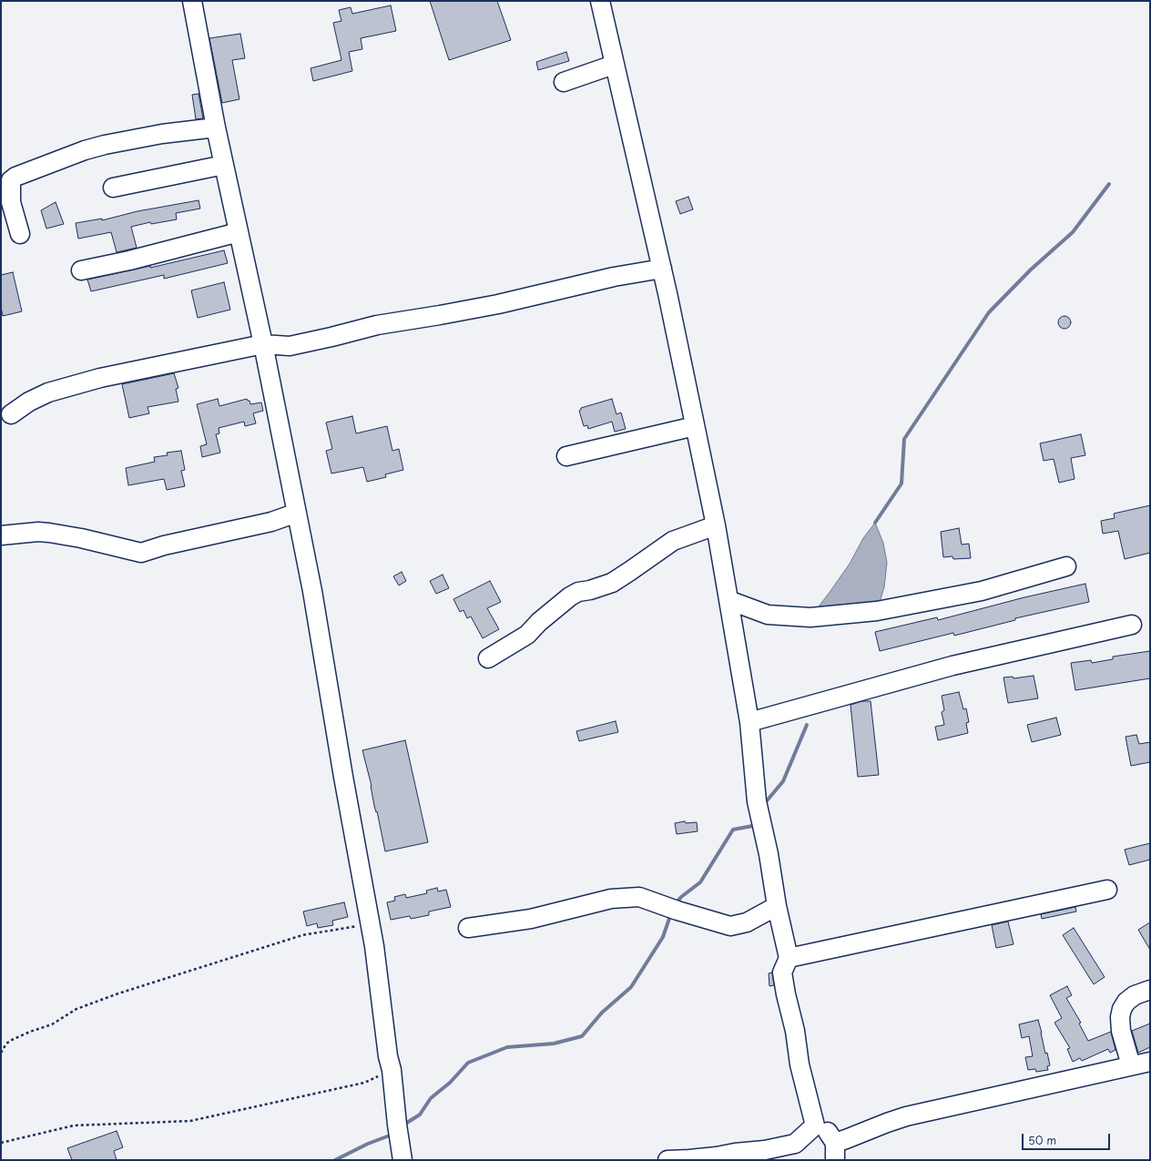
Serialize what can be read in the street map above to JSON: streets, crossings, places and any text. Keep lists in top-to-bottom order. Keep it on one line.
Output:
{"scale_bar":"50 m"}
